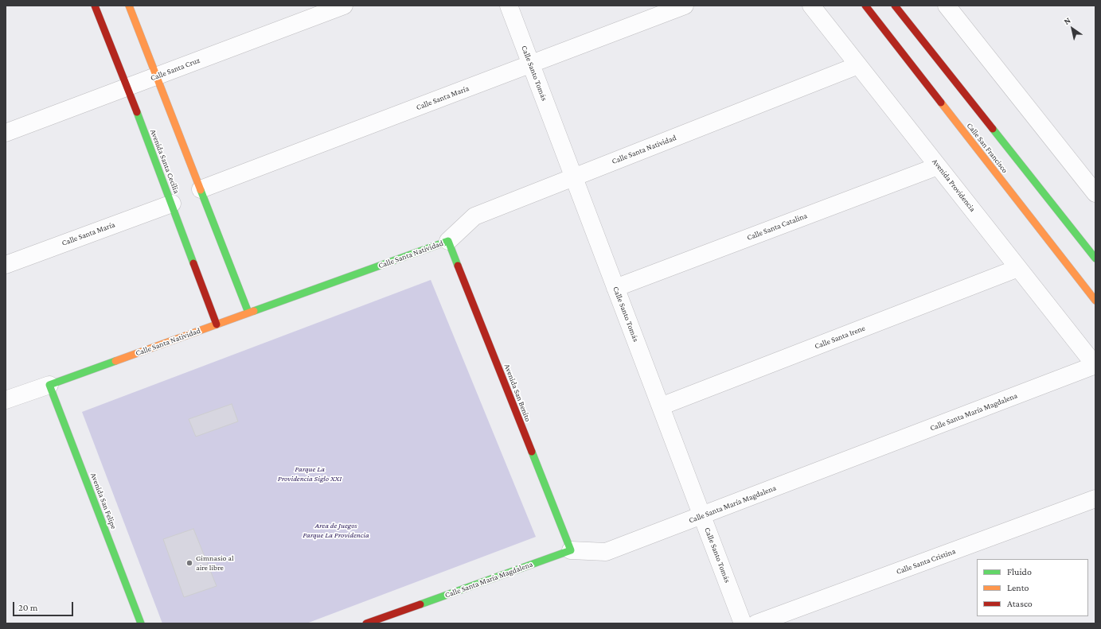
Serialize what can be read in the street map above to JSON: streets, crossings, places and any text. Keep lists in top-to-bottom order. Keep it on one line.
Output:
{"streets":{"street":["Calle Santa Cruz","Calle Santo Tomás","Calle Santa María","Calle San Francisco","Calle Santa Natividad","Avenida Santa Cecilia","Avenida Providencia","Calle Santa Catalina","Calle Santa Irene","Avenida San Benito","Calle Santa María Magdalena","Avenida San Felipe","Calle Santa Cristina"]},"crossings":[["Calle Santa Cruz","Avenida Santa Cecilia"],["Calle Santo Tomás","Calle Santa María"],["Calle Santo Tomás","Calle Santa Natividad"],["Calle Santo Tomás","Calle Santa Catalina"],["Calle Santo Tomás","Calle Santa Irene"],["Calle Santo Tomás","Calle Santa María Magdalena"],["Calle Santa María","Avenida Santa Cecilia"],["Calle Santa Natividad","Avenida Santa Cecilia"],["Calle Santa Natividad","Avenida Providencia"],["Calle Santa Natividad","Avenida San Benito"],["Calle Santa Natividad","Avenida San Felipe"],["Avenida Providencia","Calle Santa Catalina"],["Avenida Providencia","Calle Santa Irene"],["Avenida Providencia","Calle Santa María Magdalena"],["Avenida San Benito","Calle Santa María Magdalena"]],"parks":["Parque La Providencia Siglo XXI","Area de Juegos Parque La Providencia"],"places":["Gimnasio al aire libre"],"legend":["Fluido","Lento","Atasco"],"scale_bar":"20 m","north":"top left"}
